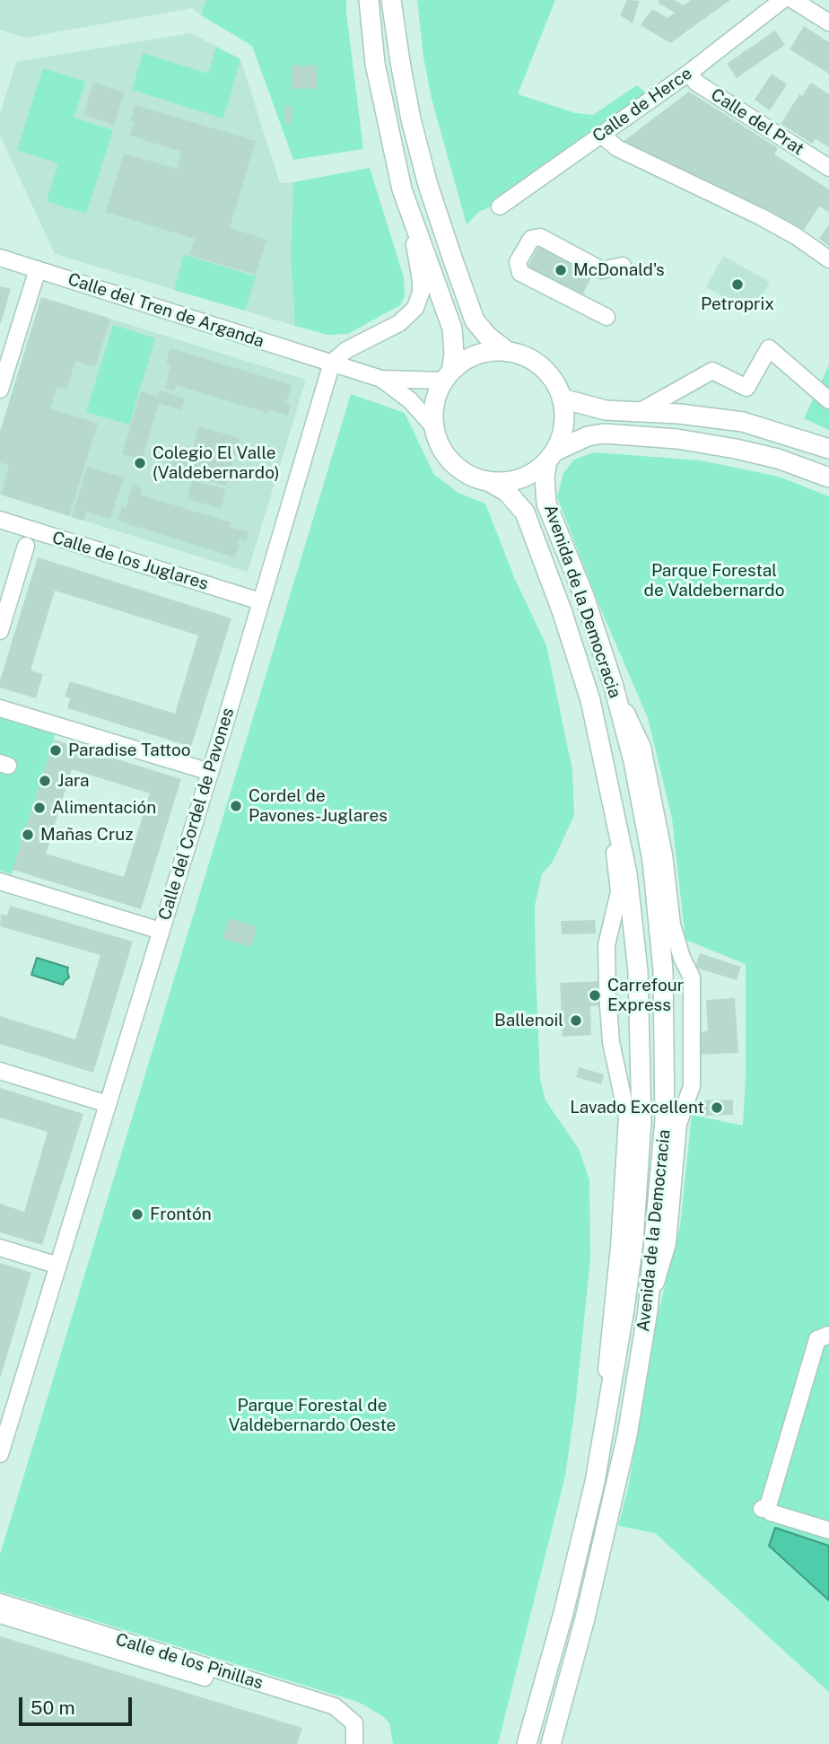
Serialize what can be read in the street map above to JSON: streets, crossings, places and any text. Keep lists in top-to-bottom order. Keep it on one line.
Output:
{"streets":{"main road":["Avenida de la Democracia"],"street":["Calle de Herce","Calle del Prat","Calle del Tren de Arganda","Calle de los Juglares","Calle del Cordel de Pavones","Calle de los Pinillas"]},"crossings":[["Calle de Herce","Calle del Prat"],["Calle del Tren de Arganda","Avenida de la Democracia"],["Calle del Tren de Arganda","Calle del Cordel de Pavones"],["Calle de los Juglares","Calle del Cordel de Pavones"]],"parks":["Parque Forestal de Valdebernardo","Parque Forestal de Valdebernardo Oeste"],"places":["McDonald's","Petroprix","Colegio El Valle (Valdebernardo)","Paradise Tattoo","Jara","Cordel de Pavones-Juglares","Alimentación","Mañas Cruz","Carrefour Express","Ballenoil","Lavado Excellent","Frontón"],"scale_bar":"50 m"}
